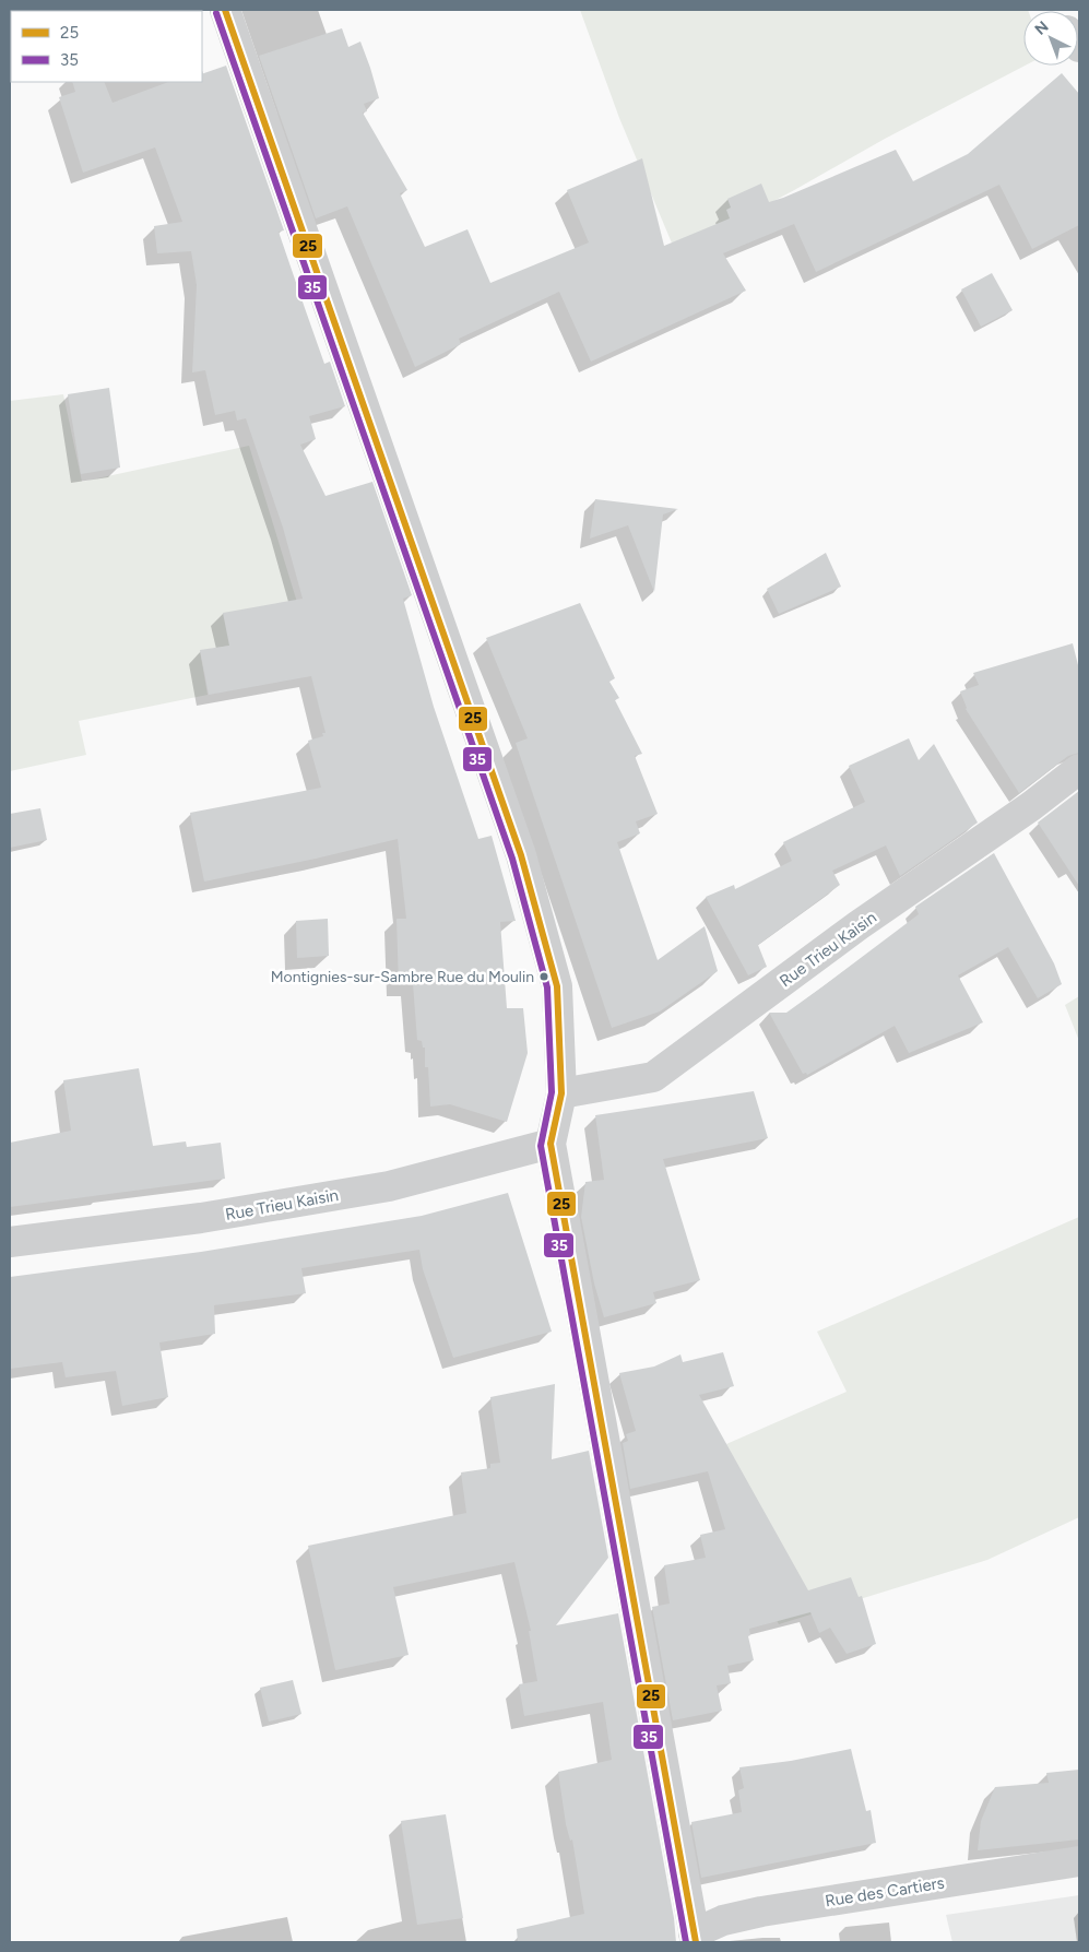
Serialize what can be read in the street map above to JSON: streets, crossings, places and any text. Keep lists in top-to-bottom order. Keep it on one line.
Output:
{"streets":{"street":["Rue Trieu Kaisin","Rue des Cartiers"]},"places":["Montignies-sur-Sambre Rue du Moulin"],"lines":["transit line 25","transit line 35"],"legend":["25","35"],"north":"top left"}
